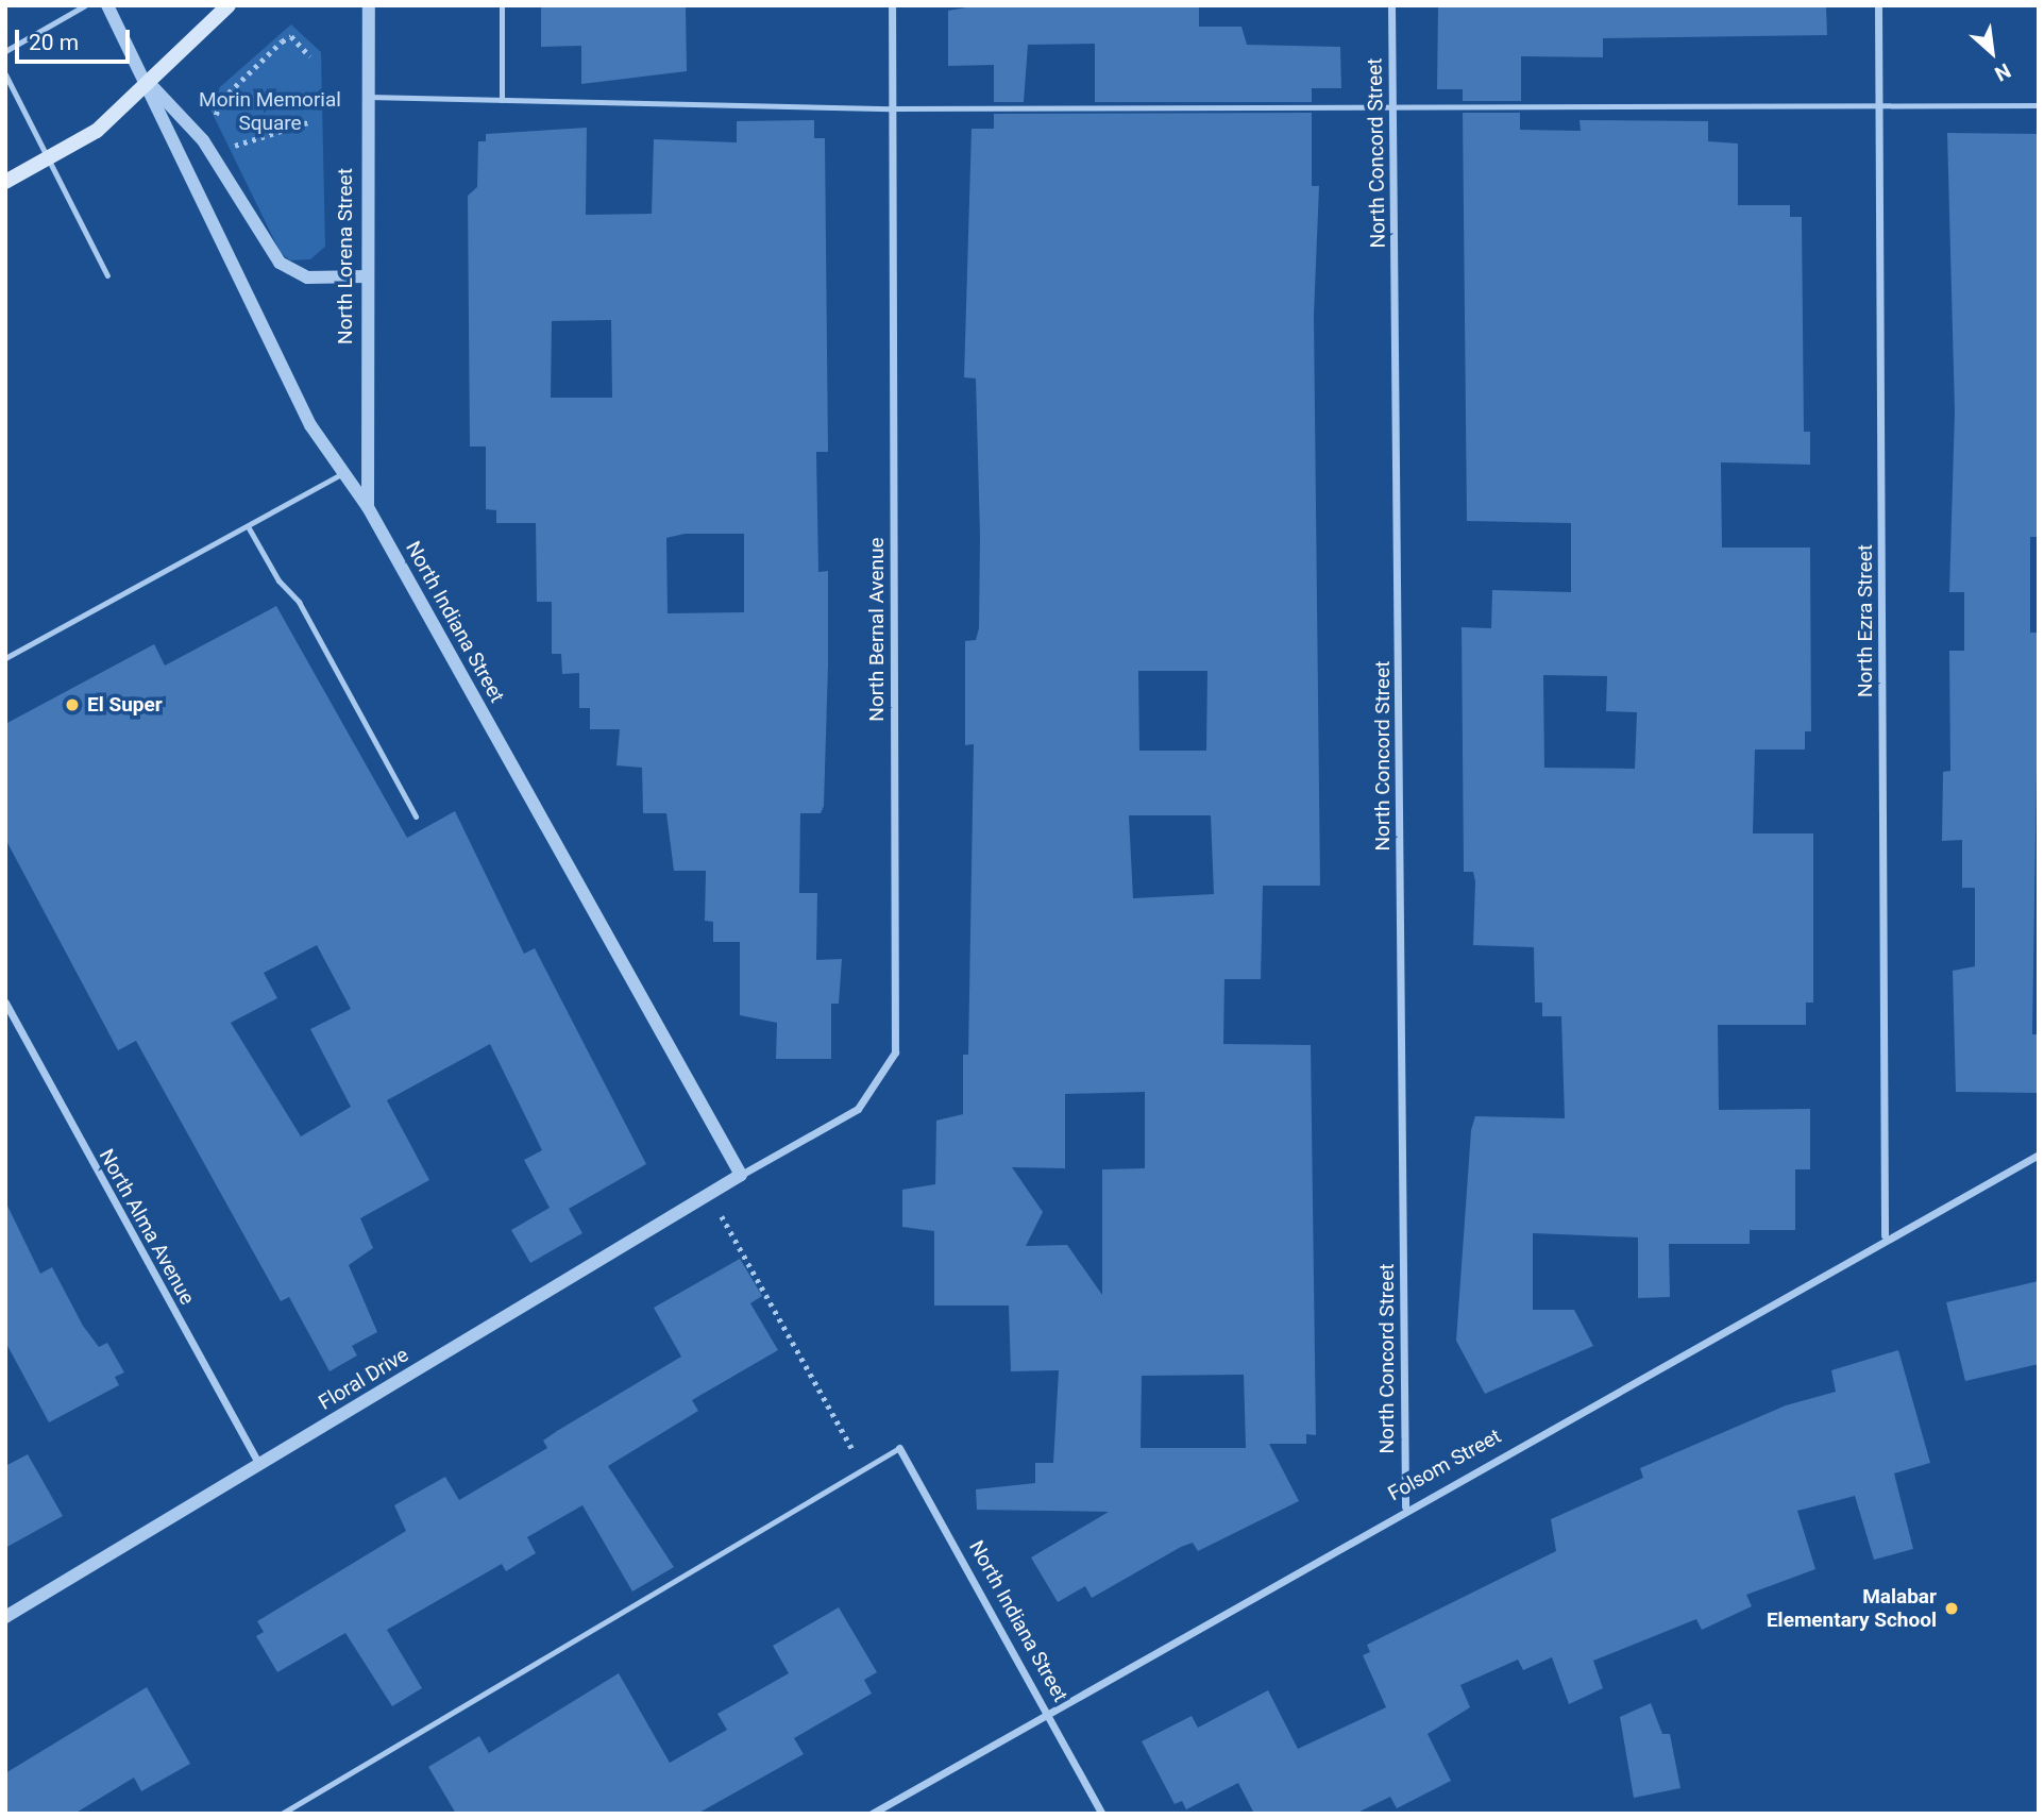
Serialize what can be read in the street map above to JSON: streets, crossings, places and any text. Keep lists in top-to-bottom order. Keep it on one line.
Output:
{"streets":{"street":["North Concord Street","North Lorena Street","North Ezra Street","North Indiana Street","North Bernal Avenue","North Alma Avenue","Floral Drive","Folsom Street"]},"crossings":[["North Concord Street","Folsom Street"],["North Lorena Street","North Indiana Street"],["North Ezra Street","Folsom Street"],["North Indiana Street","North Bernal Avenue"],["North Indiana Street","Floral Drive"],["North Indiana Street","Folsom Street"],["North Bernal Avenue","Floral Drive"],["North Alma Avenue","Floral Drive"]],"parks":["Morin Memorial Square"],"places":["El Super","Malabar Elementary School"],"scale_bar":"20 m","north":"bottom right"}
